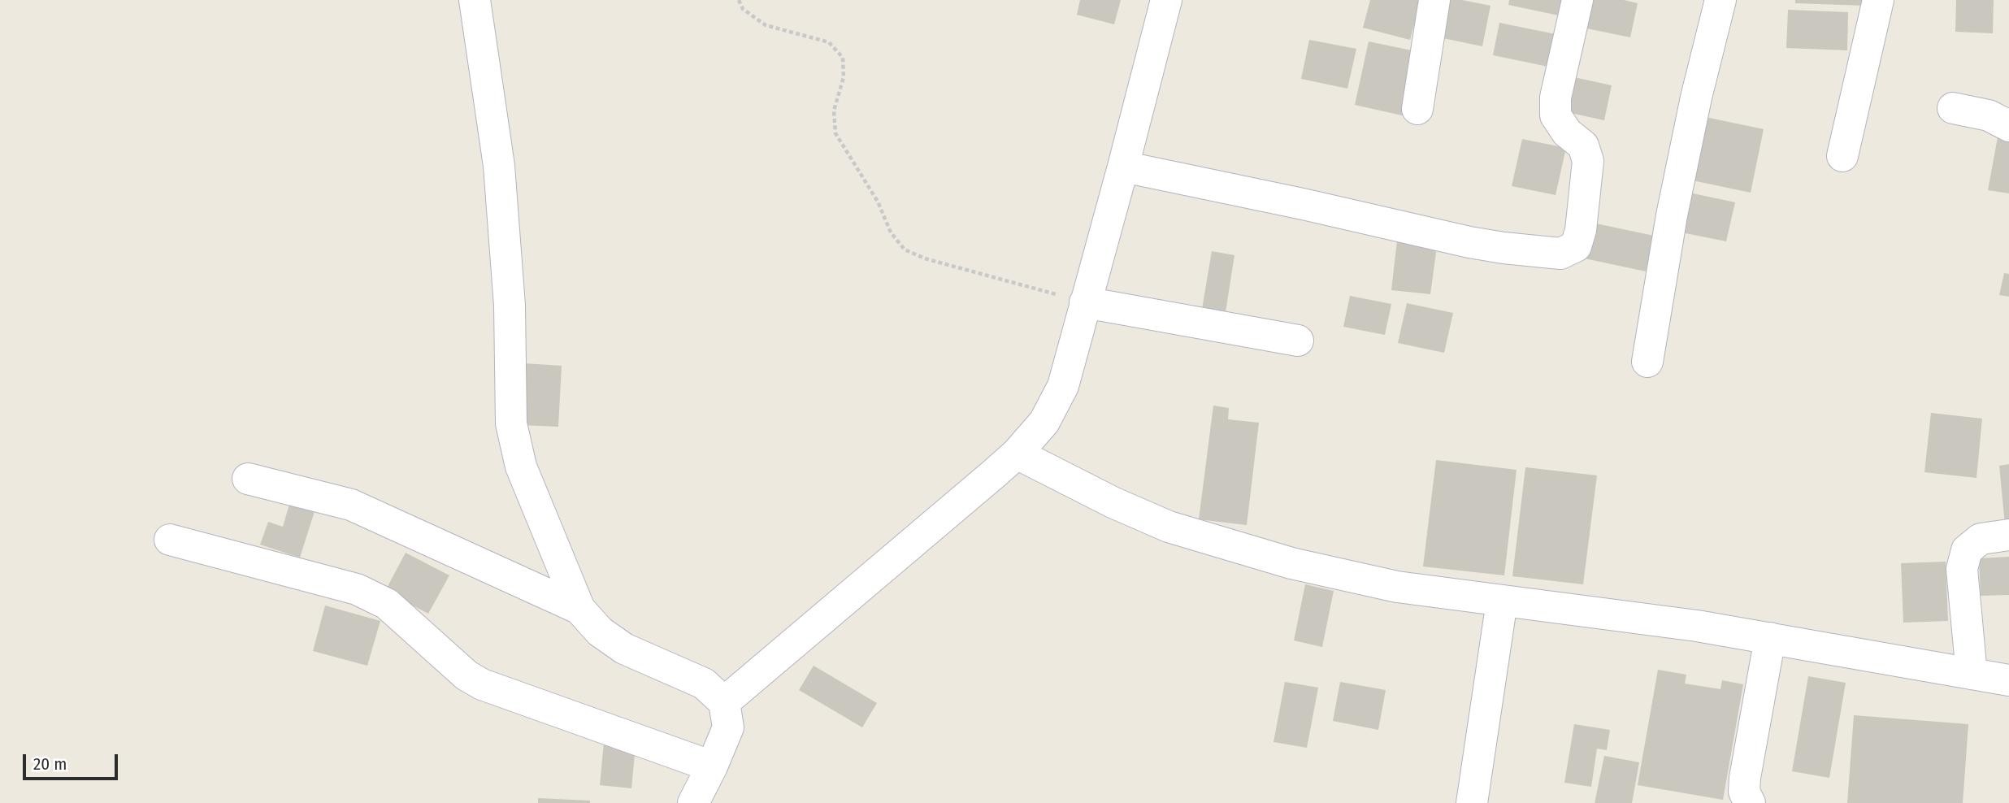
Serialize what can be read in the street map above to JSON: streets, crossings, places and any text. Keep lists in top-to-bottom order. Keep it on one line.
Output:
{"scale_bar":"20 m"}
